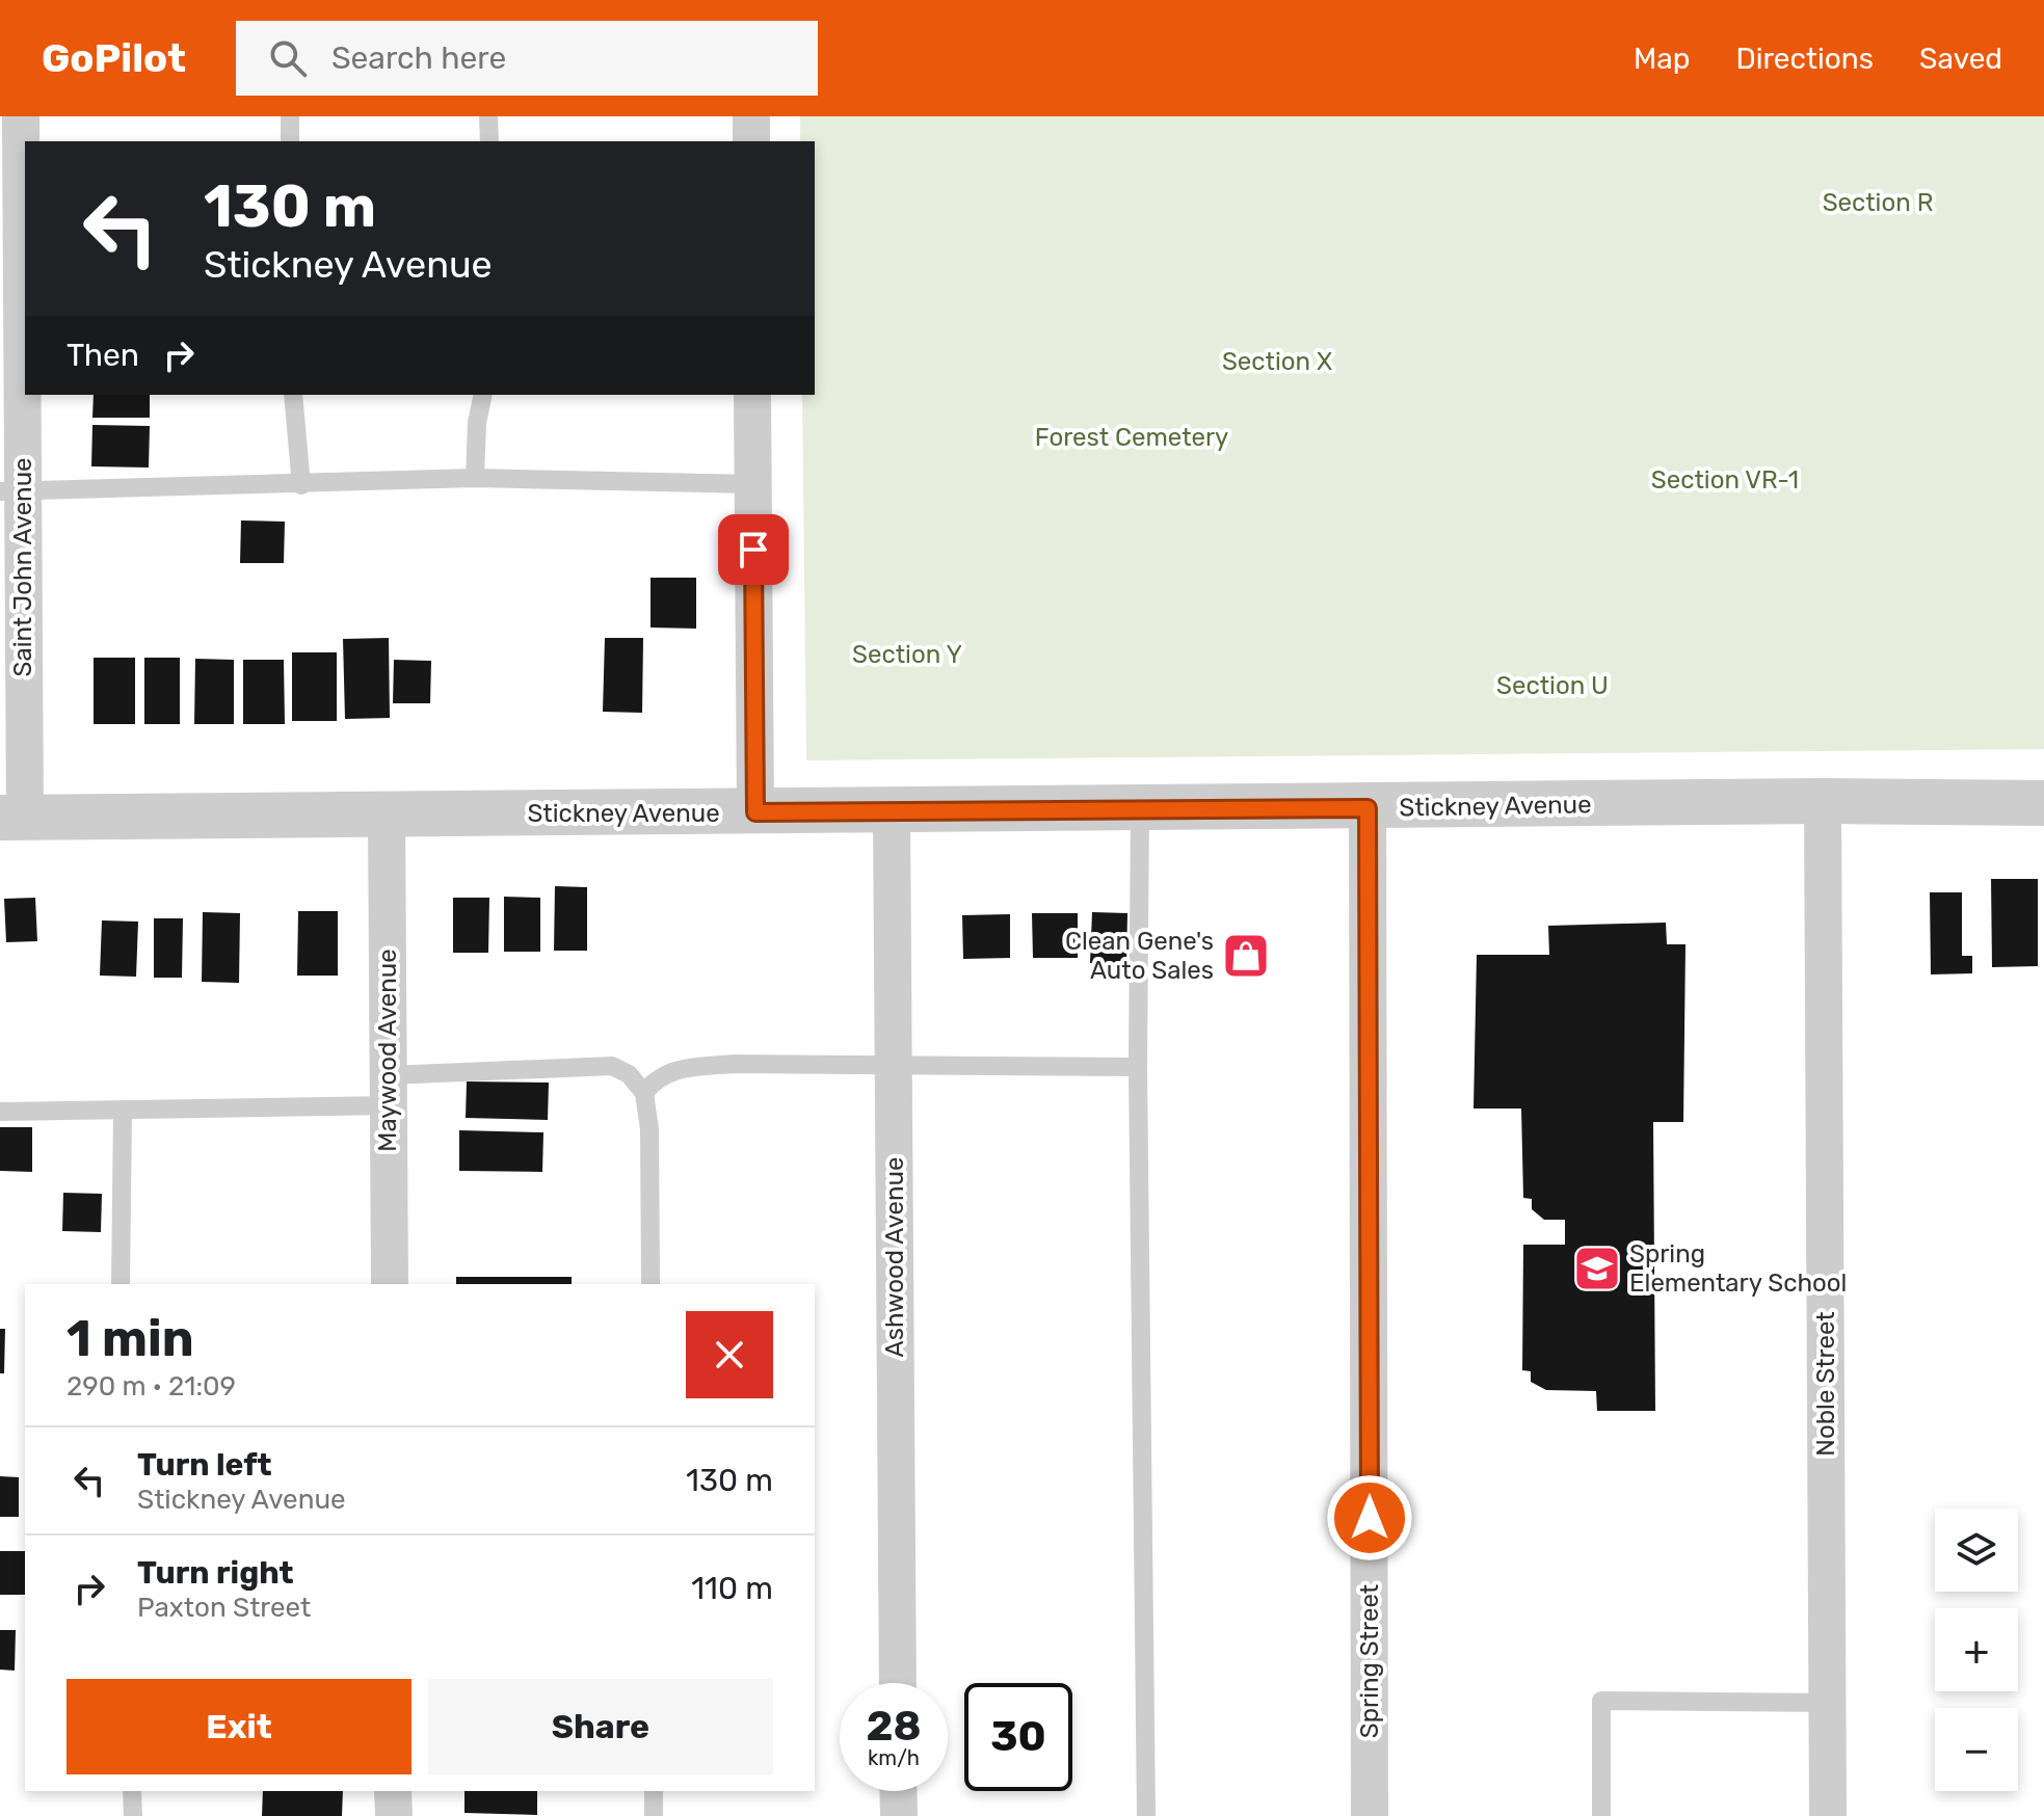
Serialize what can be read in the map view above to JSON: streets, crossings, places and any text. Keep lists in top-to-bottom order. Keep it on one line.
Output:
{"streets":{"street":["Saint John Avenue","Stickney Avenue","Maywood Avenue","Ashwood Avenue","Noble Street","Spring Street"]},"crossings":[["Saint John Avenue","Stickney Avenue"],["Stickney Avenue","Maywood Avenue"],["Stickney Avenue","Ashwood Avenue"],["Stickney Avenue","Noble Street"],["Stickney Avenue","Spring Street"]],"parks":["Section R","Section X","Forest Cemetery","Section VR-1","Section Y","Section U"],"places":{"shop":["Clean Gene's Auto Sales"],"school or university":["Spring Elementary School"]},"page":{"header":"GoPilot","search":"Search here","nav":["Map","Directions","Saved"],"turn":["130 m","Stickney Avenue"],"then":"Then","heading":["1 min","290 m · 21:09"],"list":[{"name":"Turn left","note":"Stickney Avenue","value":"130 m"},{"name":"Turn right","note":"Paxton Street","value":"110 m"}],"map_buttons":["+","−"],"buttons":["Exit","Share"],"speed":"28 km/h","limit":"30"}}
